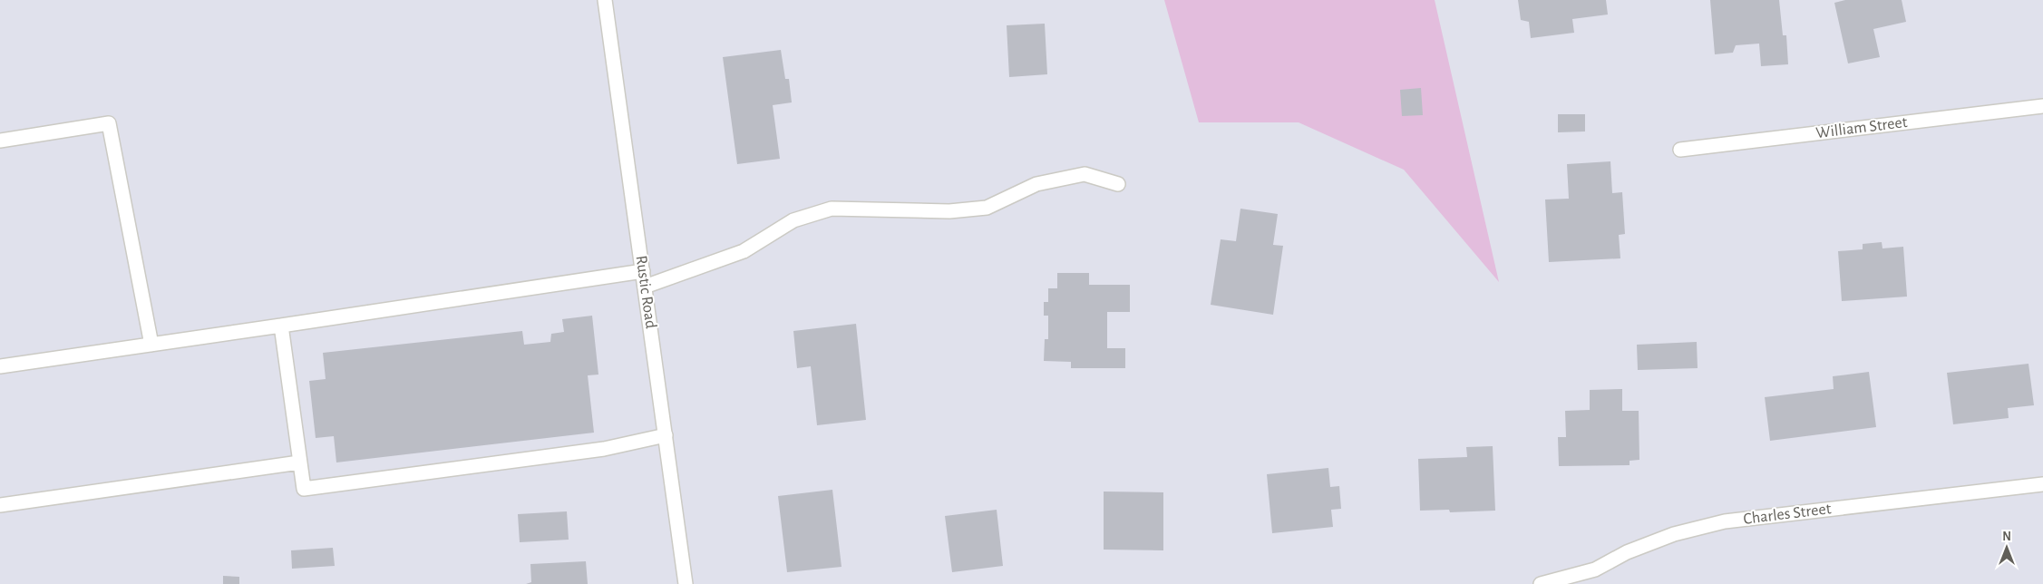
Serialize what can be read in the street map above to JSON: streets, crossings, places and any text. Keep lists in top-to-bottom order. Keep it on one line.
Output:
{"streets":{"street":["William Street","Rustic Road","Charles Street"]},"north":"top"}
